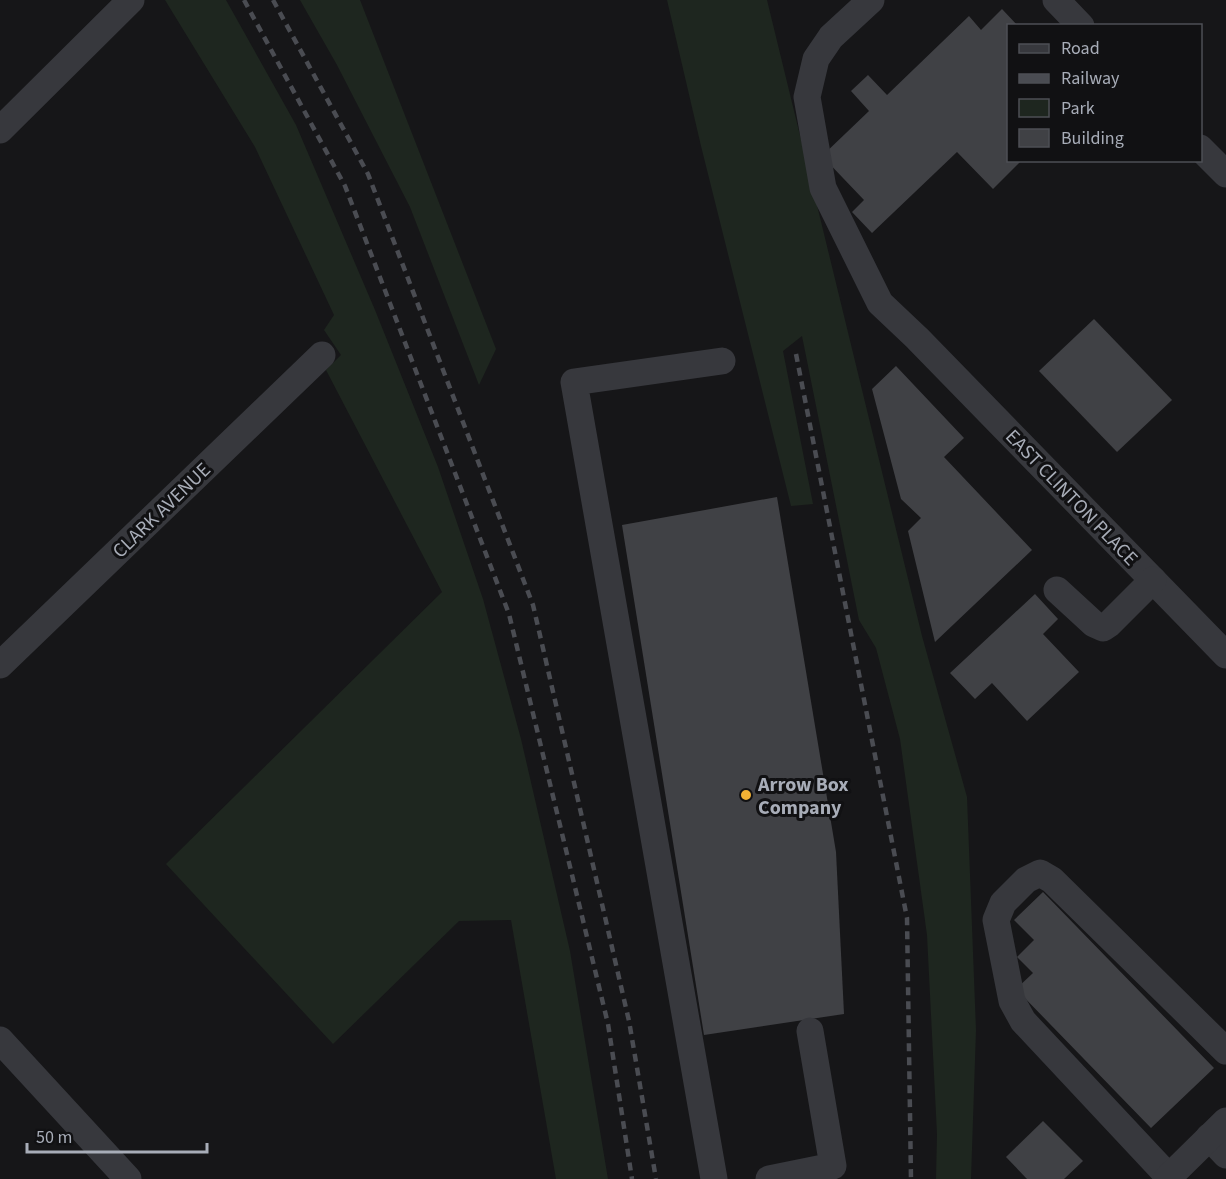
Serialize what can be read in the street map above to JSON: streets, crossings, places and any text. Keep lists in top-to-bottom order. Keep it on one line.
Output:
{"streets":{"street":["EAST CLINTON PLACE","CLARK AVENUE"]},"places":["Arrow Box Company"],"legend":["Road","Railway","Park","Building"],"scale_bar":"50 m"}
